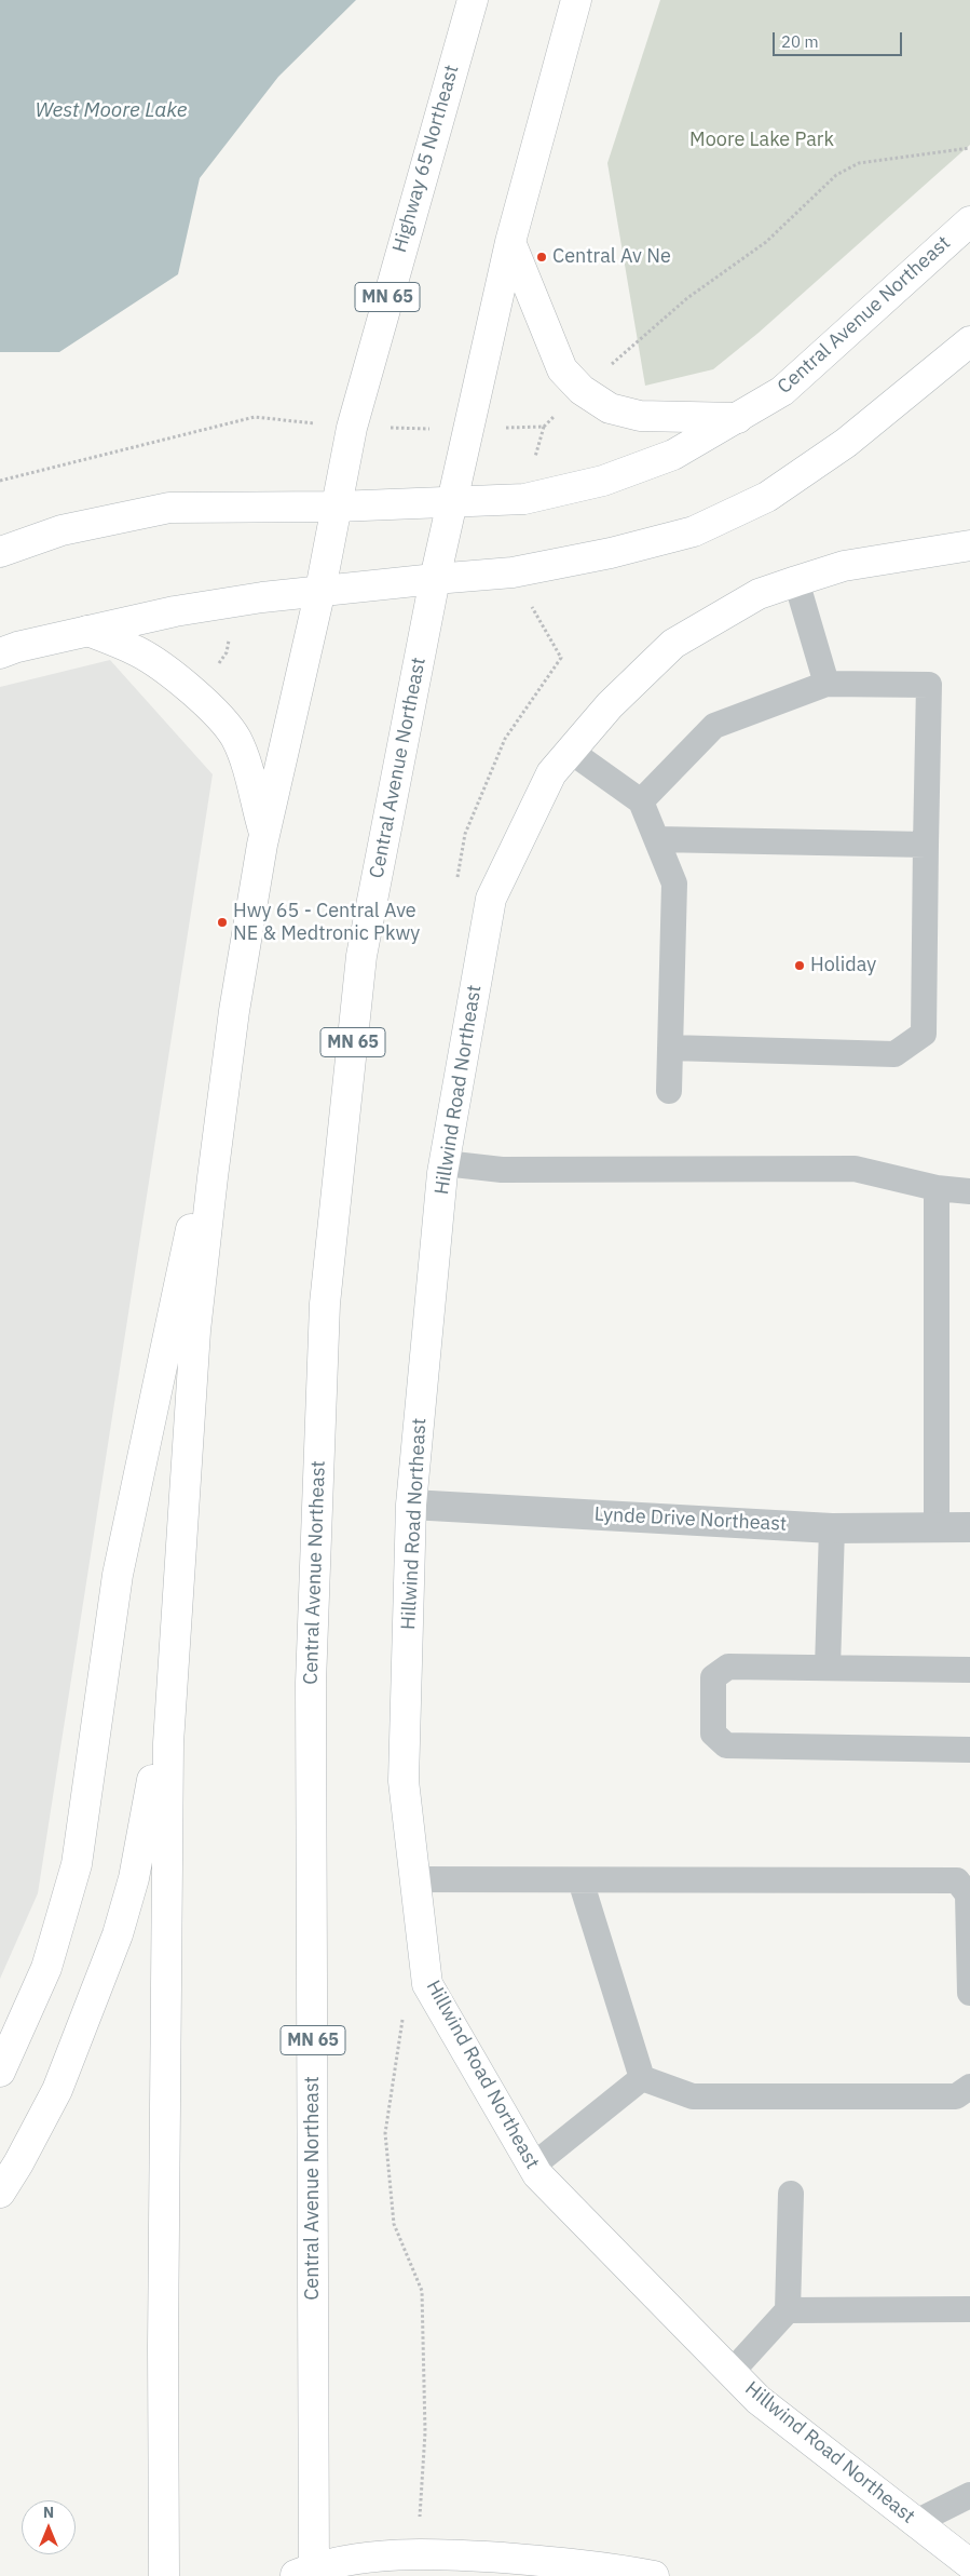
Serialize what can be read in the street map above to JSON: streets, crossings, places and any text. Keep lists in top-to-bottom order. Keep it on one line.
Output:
{"streets":{"main road":["Highway 65 Northeast","MN 65","Central Avenue Northeast","Hillwind Road Northeast"],"street":["Lynde Drive Northeast"]},"crossings":[["Highway 65 Northeast","MN 65"],["Highway 65 Northeast","Central Avenue Northeast"],["MN 65","Central Avenue Northeast"],["Hillwind Road Northeast","Lynde Drive Northeast"]],"water":["West Moore Lake"],"parks":["Moore Lake Park"],"places":["Central Av Ne","Hwy 65 - Central Ave NE & Medtronic Pkwy","Holiday"],"scale_bar":"20 m","north":"top"}
